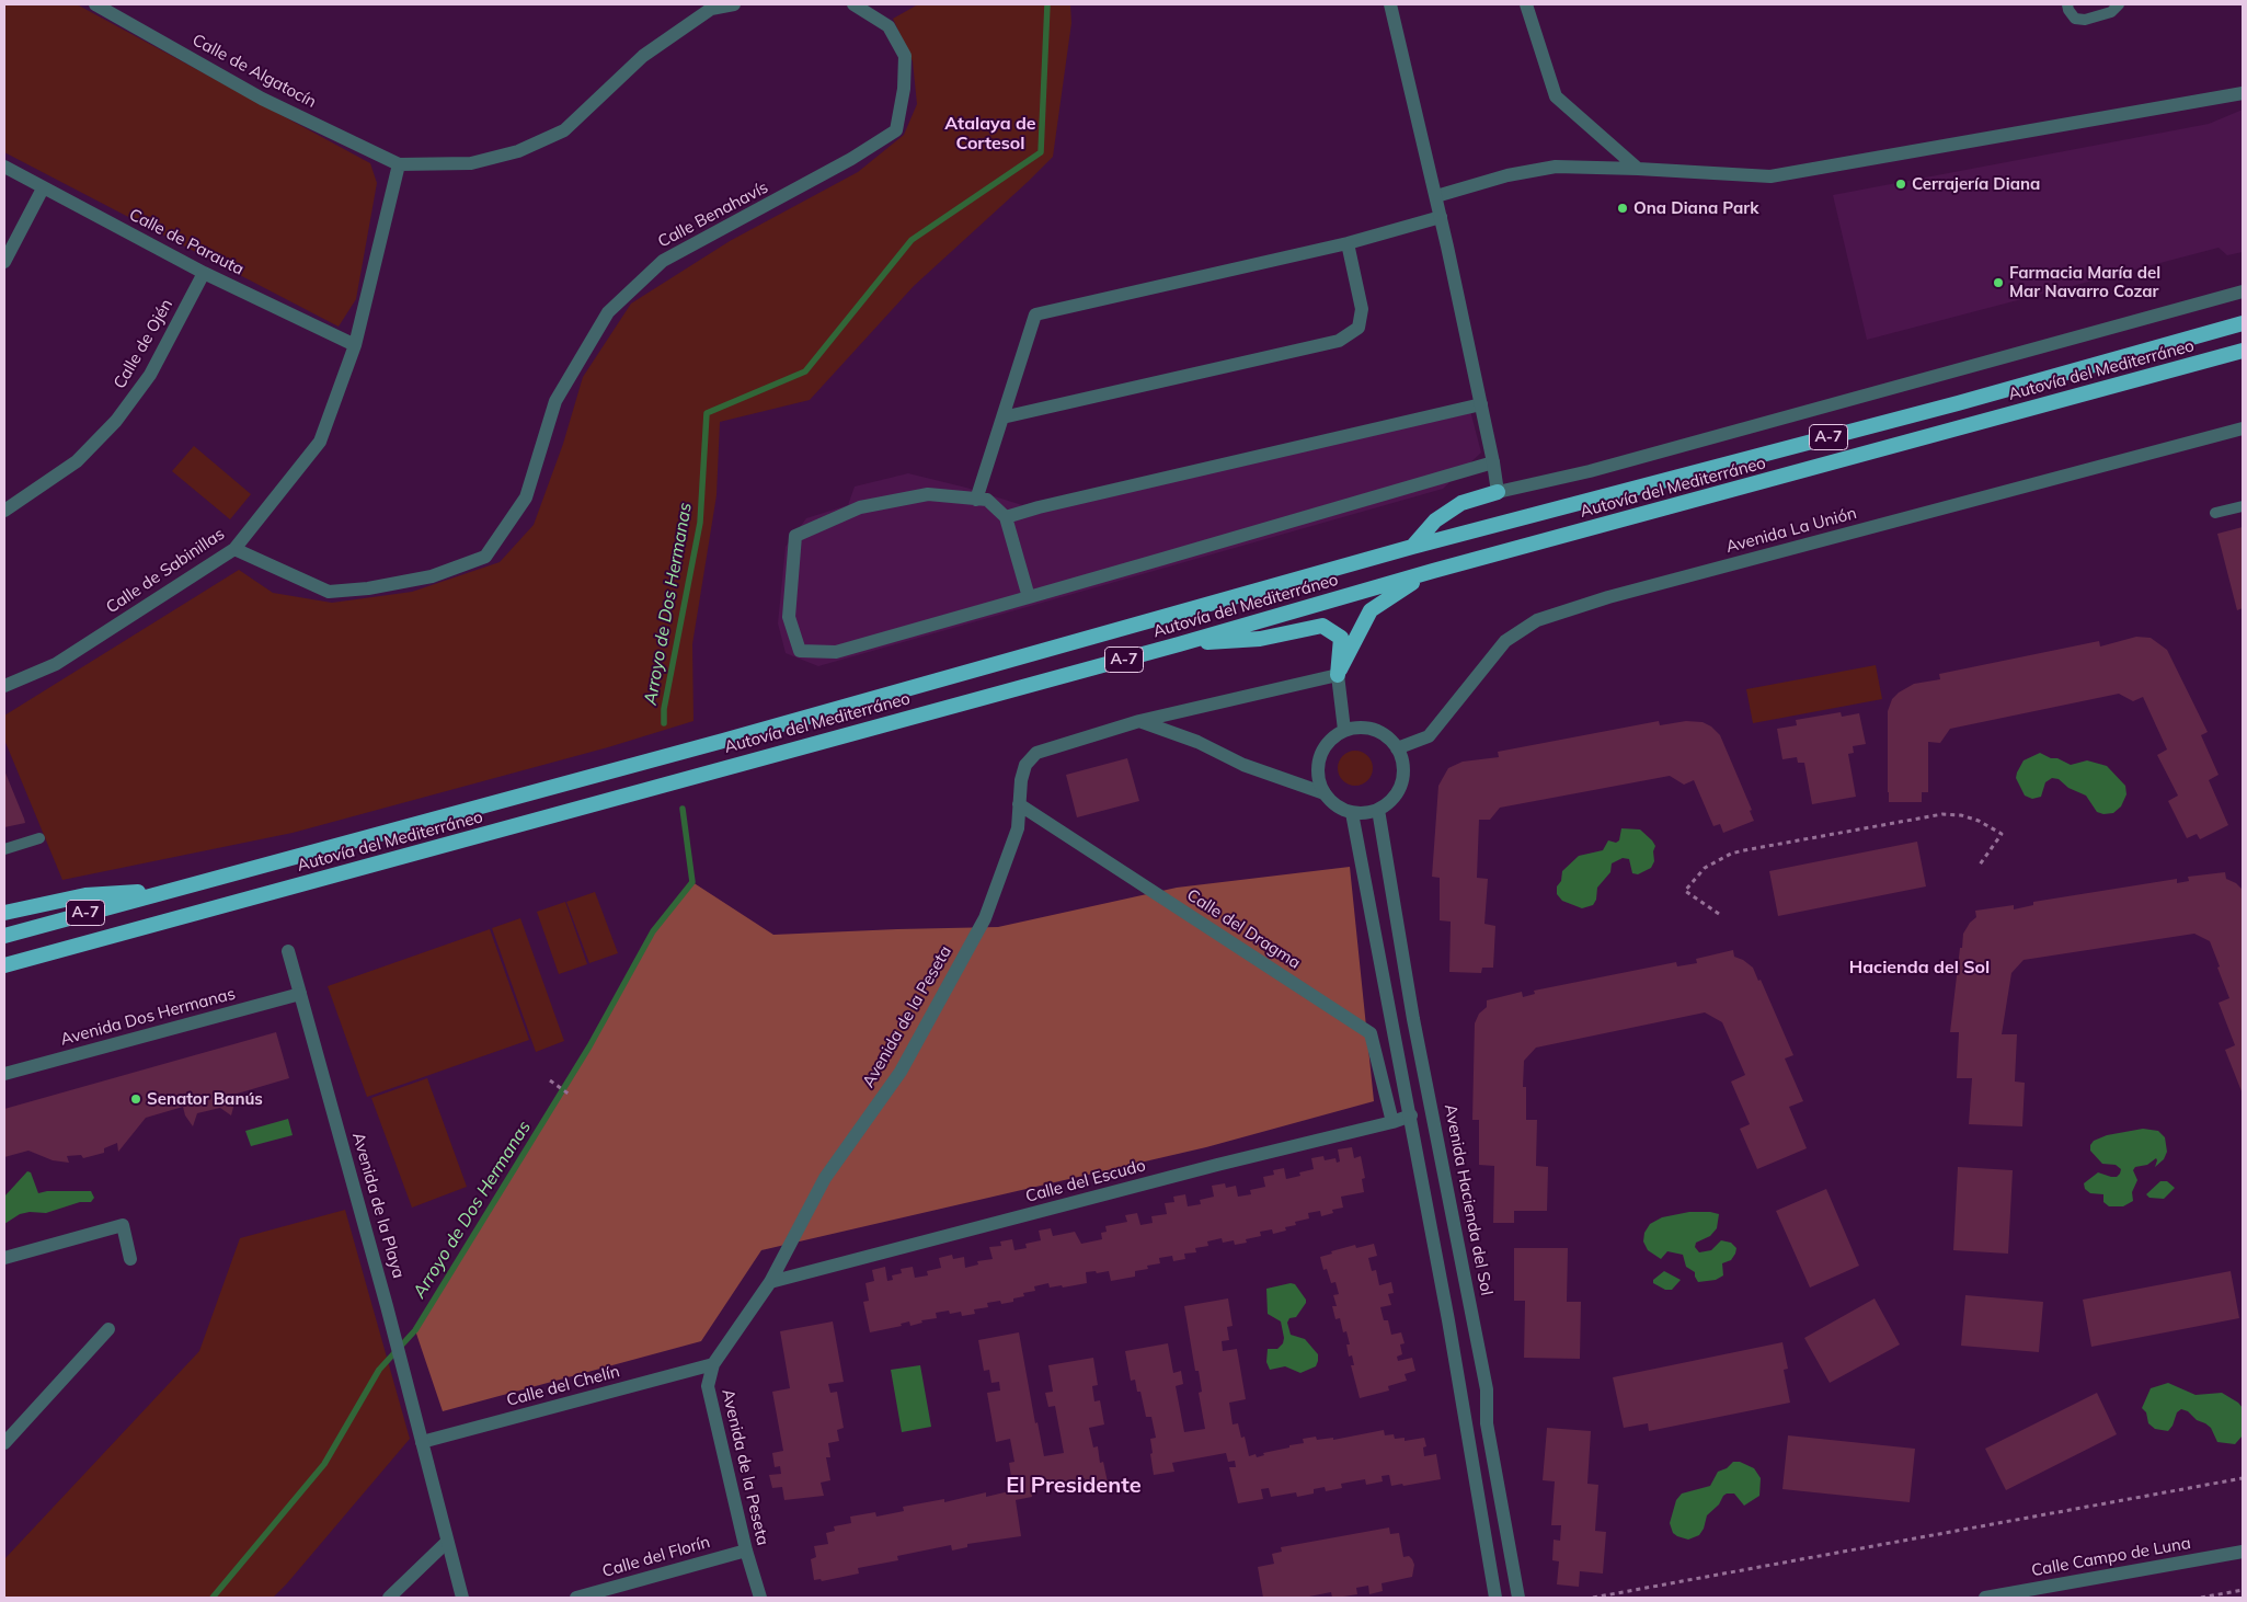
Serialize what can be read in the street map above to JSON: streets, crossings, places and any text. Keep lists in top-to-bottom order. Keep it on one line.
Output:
{"streets":{"highway":["Autovía del Mediterráneo","A-7"],"street":["Calle de Algatocín","Calle Benahavís","Calle de Parauta","Calle de Ojén","Avenida La Unión","Calle de Sabinillas","Calle del Dragma","Avenida Dos Hermanas","Avenida de la Peseta","Calle del Escudo","Avenida Hacienda del Sol","Avenida de la Playa","Calle del Chelín","Calle del Florín","Calle Campo de Luna"]},"crossings":[["Calle de Algatocín","Calle de Sabinillas"],["Calle Benahavís","Calle de Sabinillas"],["Calle de Parauta","Calle de Ojén"],["Calle de Parauta","Calle de Sabinillas"],["Avenida La Unión","Avenida Hacienda del Sol"],["Calle del Dragma","Avenida de la Peseta"],["Calle del Dragma","Calle del Escudo"],["Avenida Dos Hermanas","Avenida de la Playa"],["Avenida de la Peseta","Calle del Escudo"],["Avenida de la Peseta","Calle del Chelín"],["Avenida de la Peseta","Calle del Florín"],["Avenida de la Playa","Calle del Chelín"]],"districts":["Atalaya de Cortesol","Hacienda del Sol","El Presidente"],"water":["Arroyo de Dos Hermanas"],"places":["Cerrajería Diana","Ona Diana Park","Farmacia María del Mar Navarro Cozar","Senator Banús"]}
